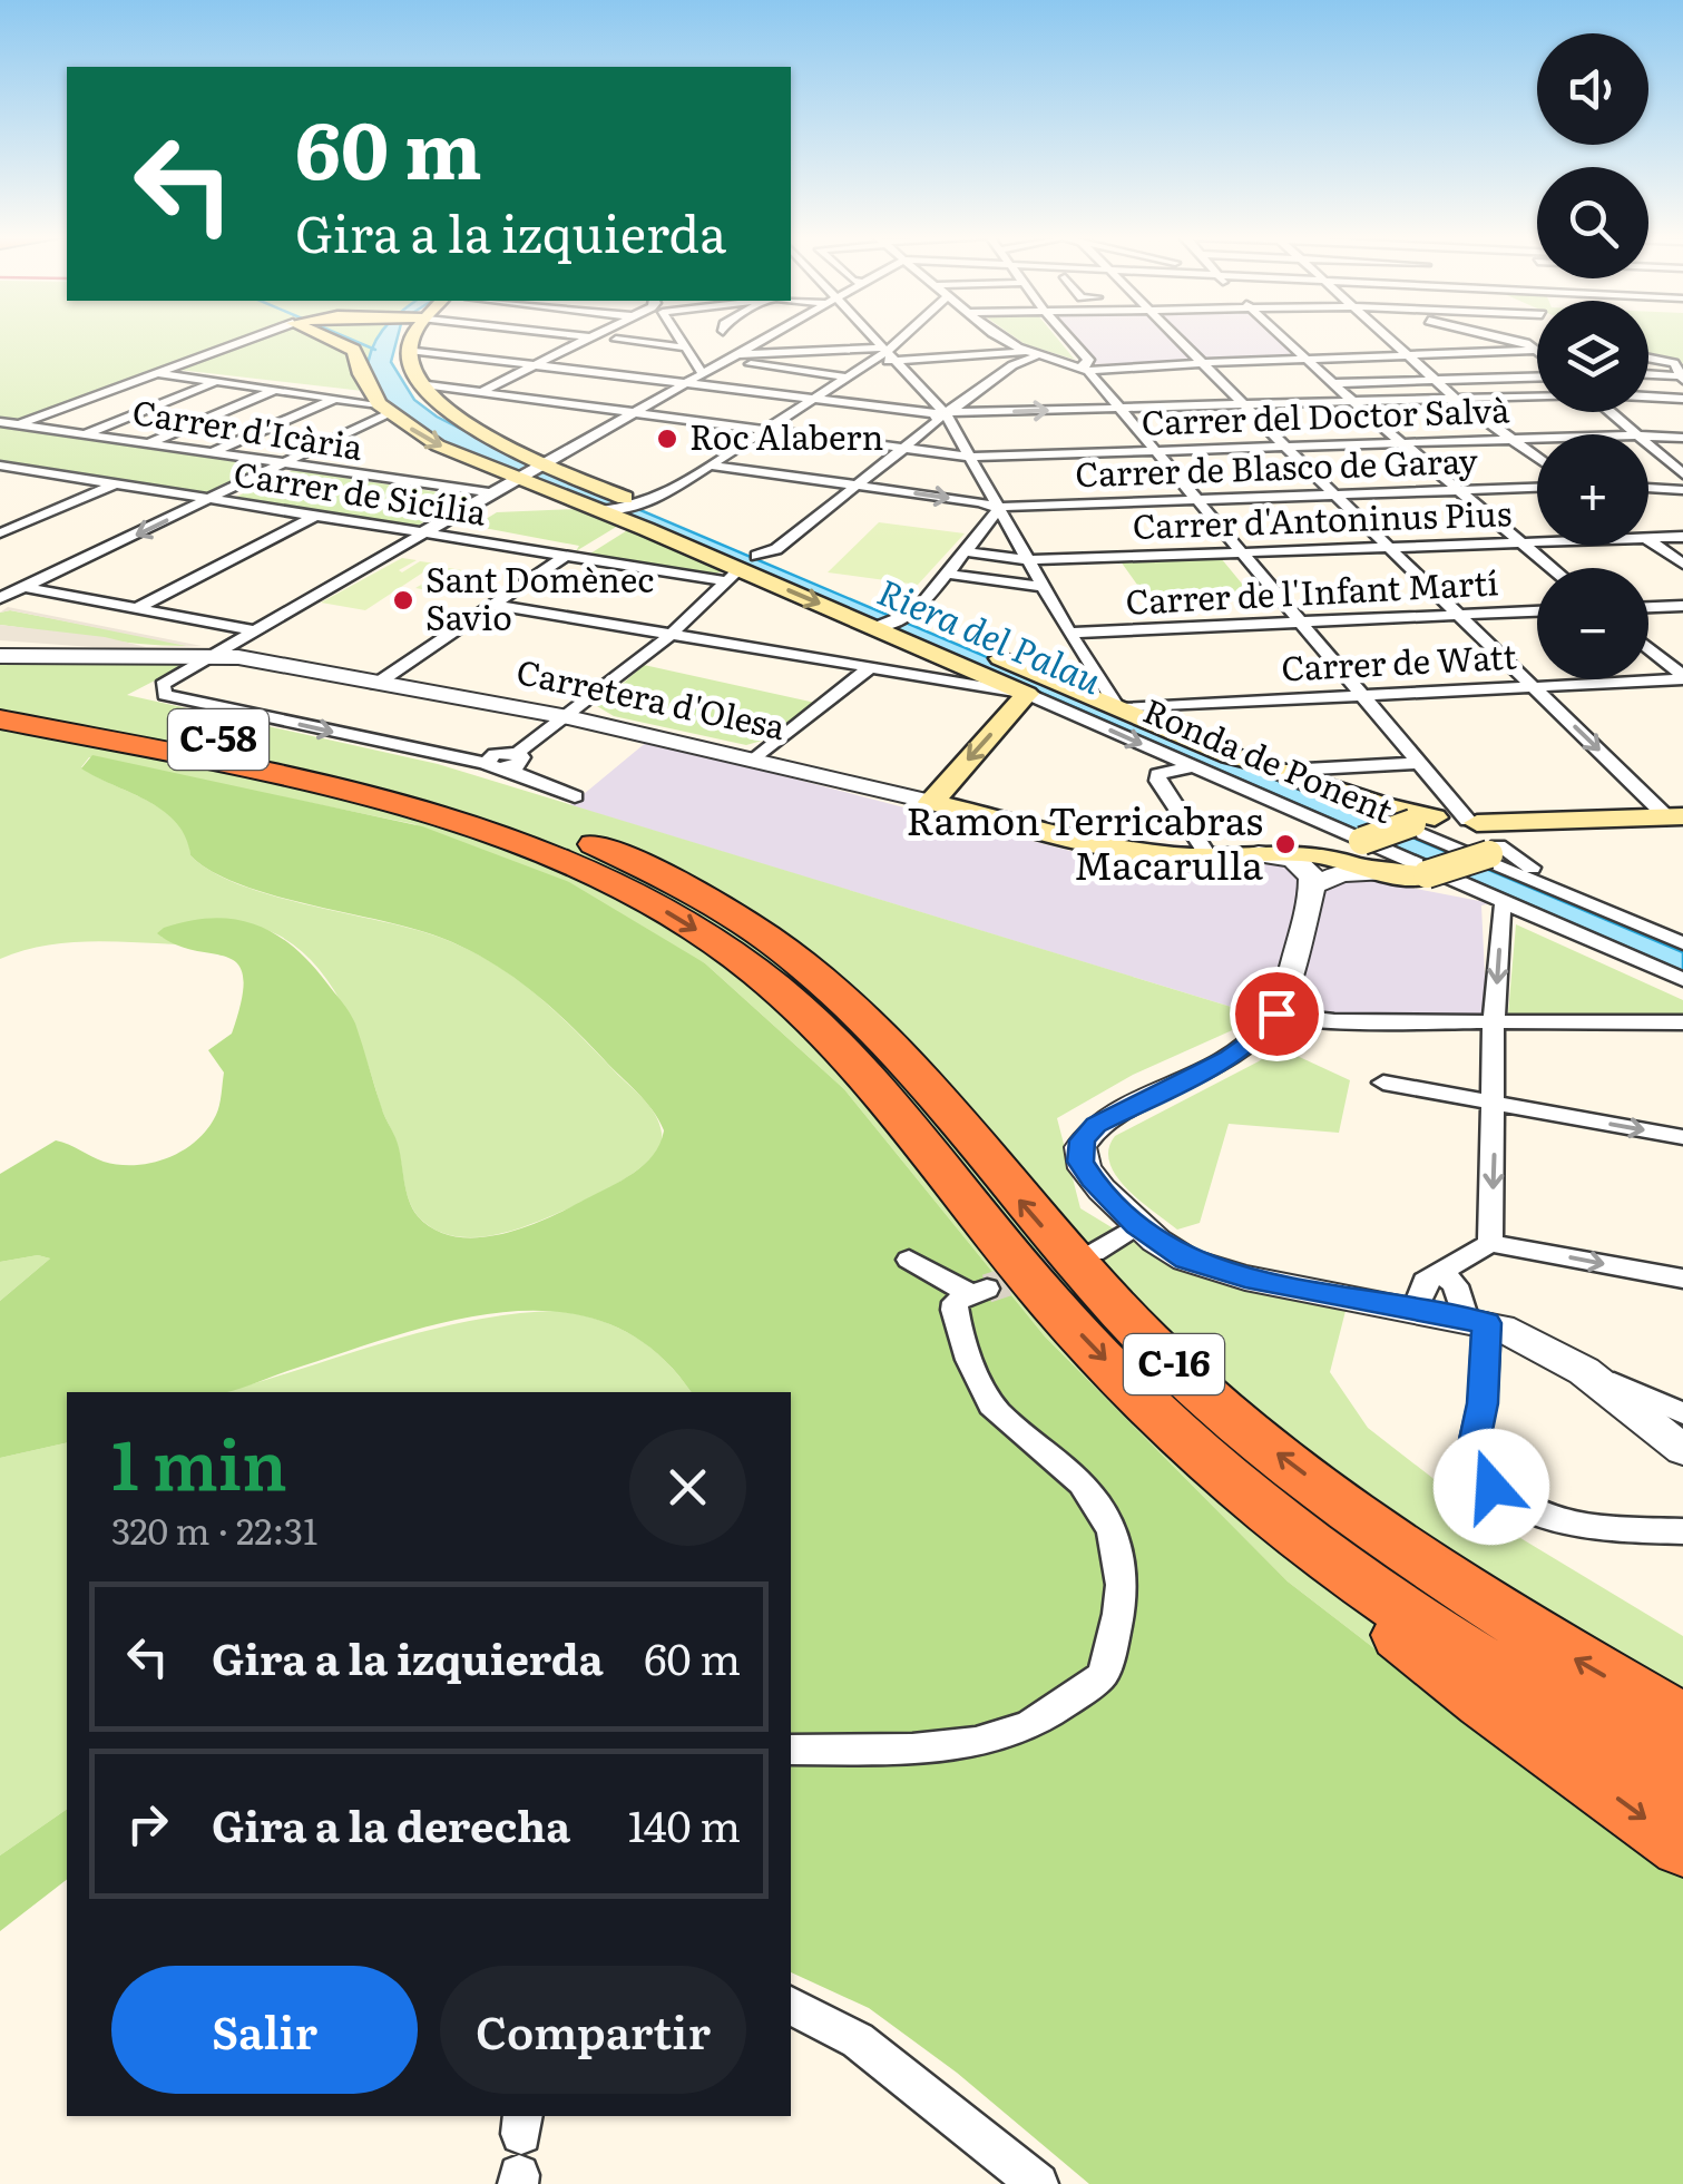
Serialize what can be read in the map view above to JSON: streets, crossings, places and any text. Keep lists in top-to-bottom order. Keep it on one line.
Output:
{"streets":{"highway":["C-58","C-16"],"main road":["Carretera d'Olesa","Ronda de Ponent"],"street":["Carrer del Doctor Salvà","Carrer d'Icària","Carrer de Blasco de Garay","Carrer de Sicília","Carrer d'Antoninus Pius","Carrer de l'Infant Martí","Carrer de Watt"]},"crossings":[["Carrer del Doctor Salvà","Ronda de Ponent"],["Carrer de Sicília","Ronda de Ponent"],["Carrer de Watt","Ronda de Ponent"],["Carretera d'Olesa","Ronda de Ponent"],["C-58","C-16"]],"water":["Riera del Palau"],"places":["Roc Alabern","Sant Domènec Savio","Ramon Terricabras Macarulla"],"page":{"map_buttons":["+","−"],"turn":["60 m","Gira a la izquierda"],"heading":["1 min","320 m · 22:31"],"list":[{"name":"Gira a la izquierda","value":"60 m"},{"name":"Gira a la derecha","value":"140 m"}],"buttons":["Salir","Compartir"]}}
